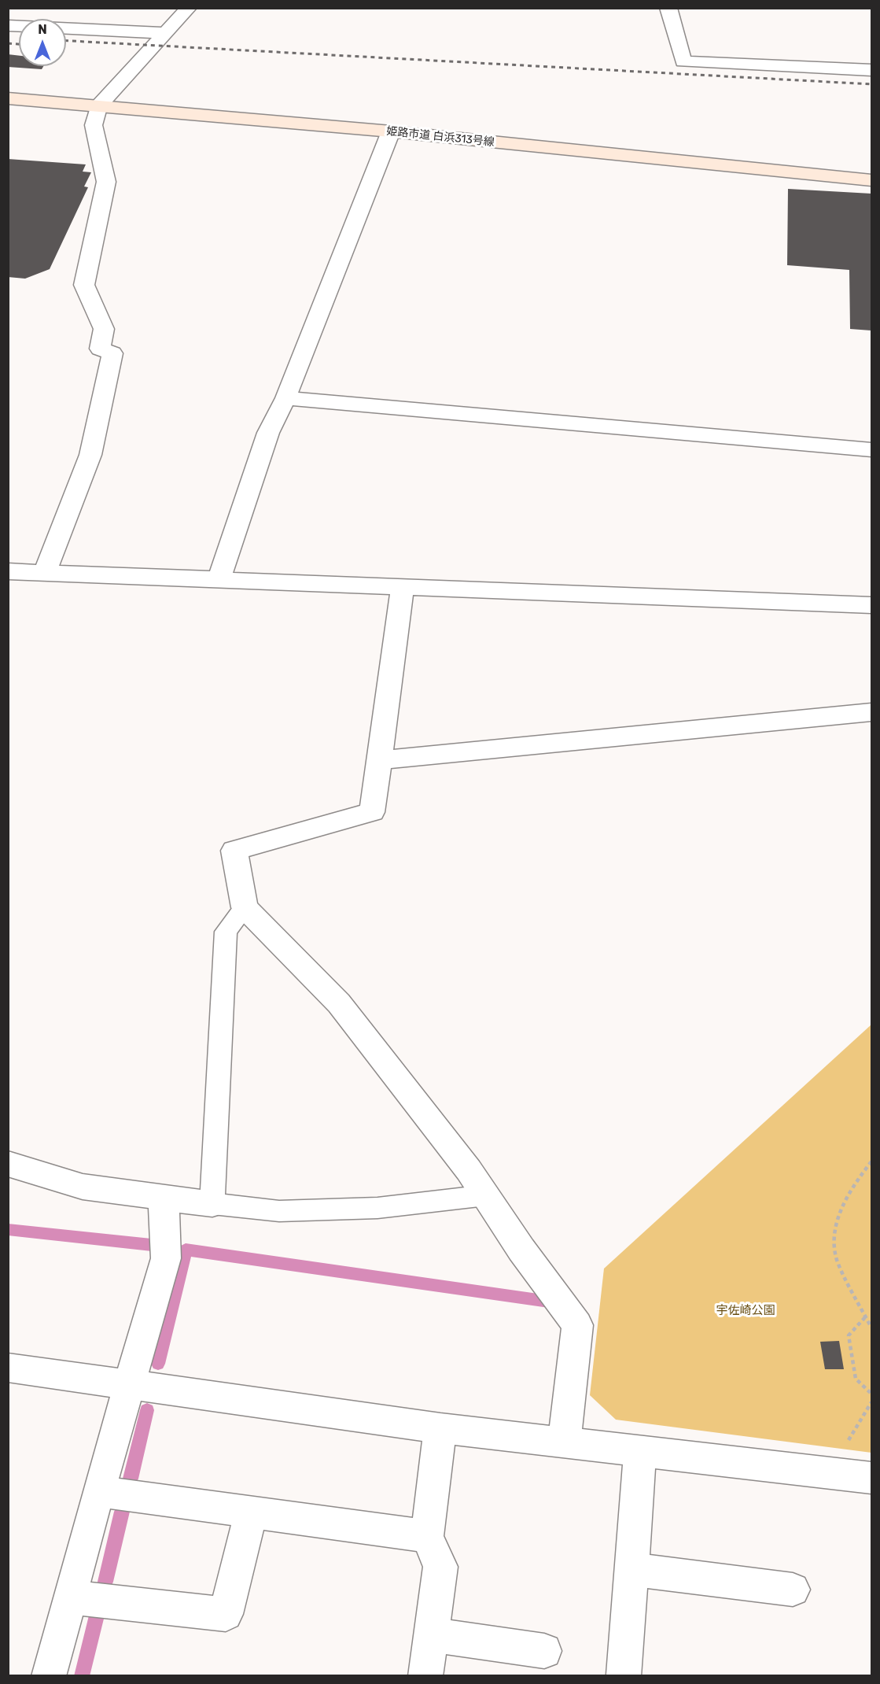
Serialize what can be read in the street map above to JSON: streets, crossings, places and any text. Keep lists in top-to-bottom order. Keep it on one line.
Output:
{"streets":{"street":["姫路市道 白浜313号線"]},"parks":["宇佐崎公園"],"north":"top"}
